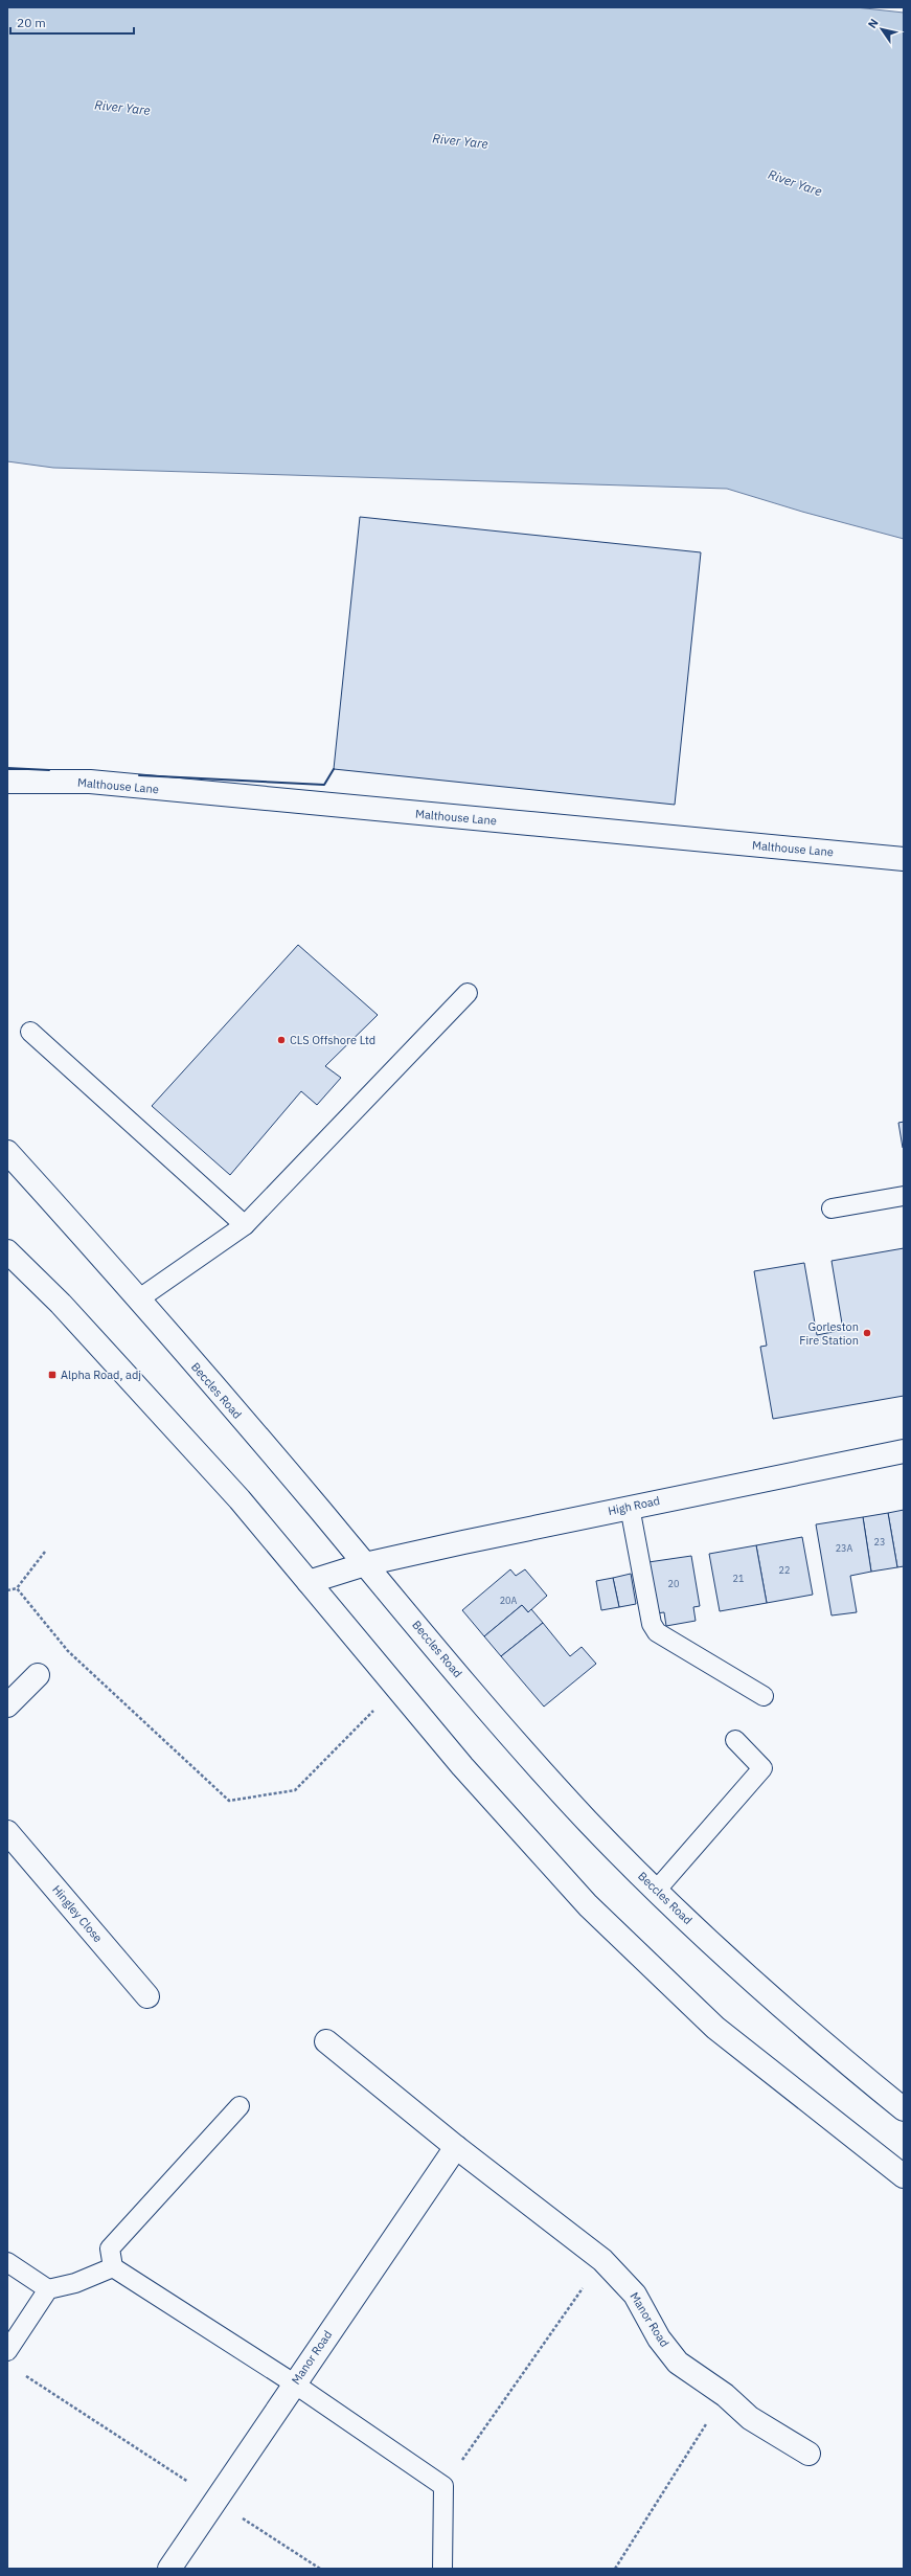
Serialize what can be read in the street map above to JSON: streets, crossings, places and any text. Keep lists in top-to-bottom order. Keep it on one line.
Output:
{"streets":{"street":["Malthouse Lane","Beccles Road","High Road","Hingley Close","Manor Road"]},"crossings":[["Beccles Road","High Road"]],"water":["River Yare"],"places":{"other":["CLS Offshore Ltd","Gorleston Fire Station"],"transit":["Alpha Road, adj"]},"house_numbers":["23","23A","22","21","20","20A"],"scale_bar":"20 m","north":"top left"}
